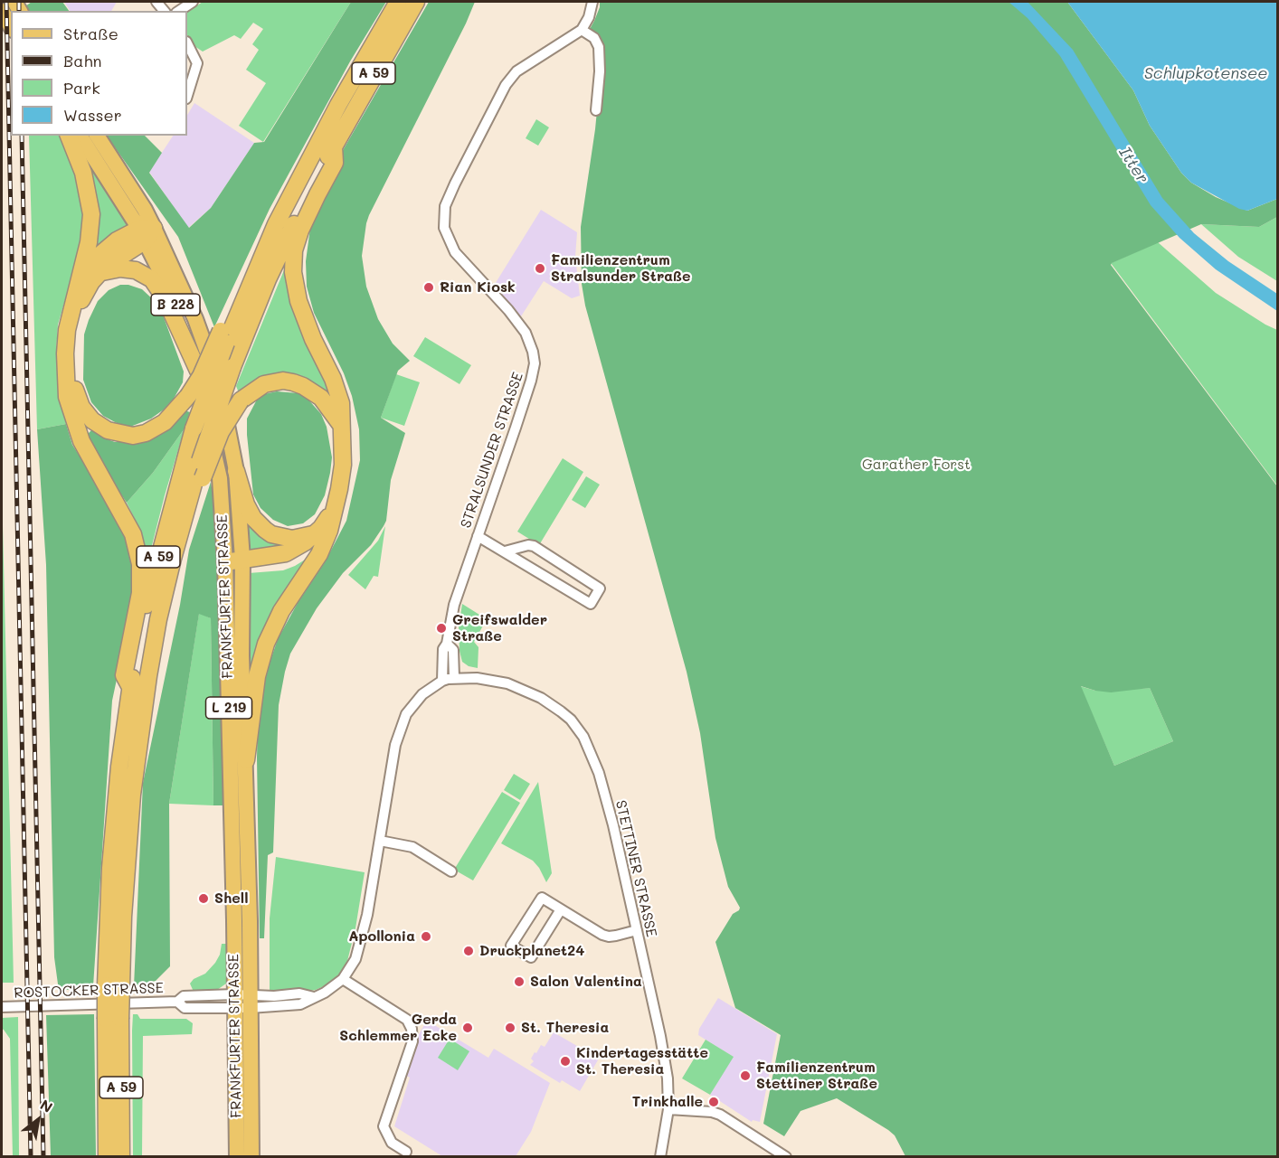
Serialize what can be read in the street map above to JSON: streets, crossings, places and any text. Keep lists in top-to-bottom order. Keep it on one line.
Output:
{"streets":{"highway":["A 59"],"main road":["B 228","FRANKFURTER STRASSE","L 219"],"street":["STRALSUNDER STRASSE","STETTINER STRASSE","ROSTOCKER STRASSE"]},"crossings":[["STRALSUNDER STRASSE","STETTINER STRASSE"],["STRALSUNDER STRASSE","ROSTOCKER STRASSE"],["FRANKFURTER STRASSE","ROSTOCKER STRASSE"],["STETTINER STRASSE","ROSTOCKER STRASSE"]],"water":["Schlupkotensee","Itter"],"parks":["Garather Forst"],"places":["Familienzentrum Stralsunder Straße","Rian Kiosk","Greifswalder Straße","Shell","Apollonia","Druckplanet24","Salon Valentina","Gerda Schlemmer Ecke","St. Theresia","Kindertagesstätte St. Theresia","Familienzentrum Stettiner Straße","Trinkhalle"],"legend":["Straße","Bahn","Park","Wasser"],"north":"top right"}
